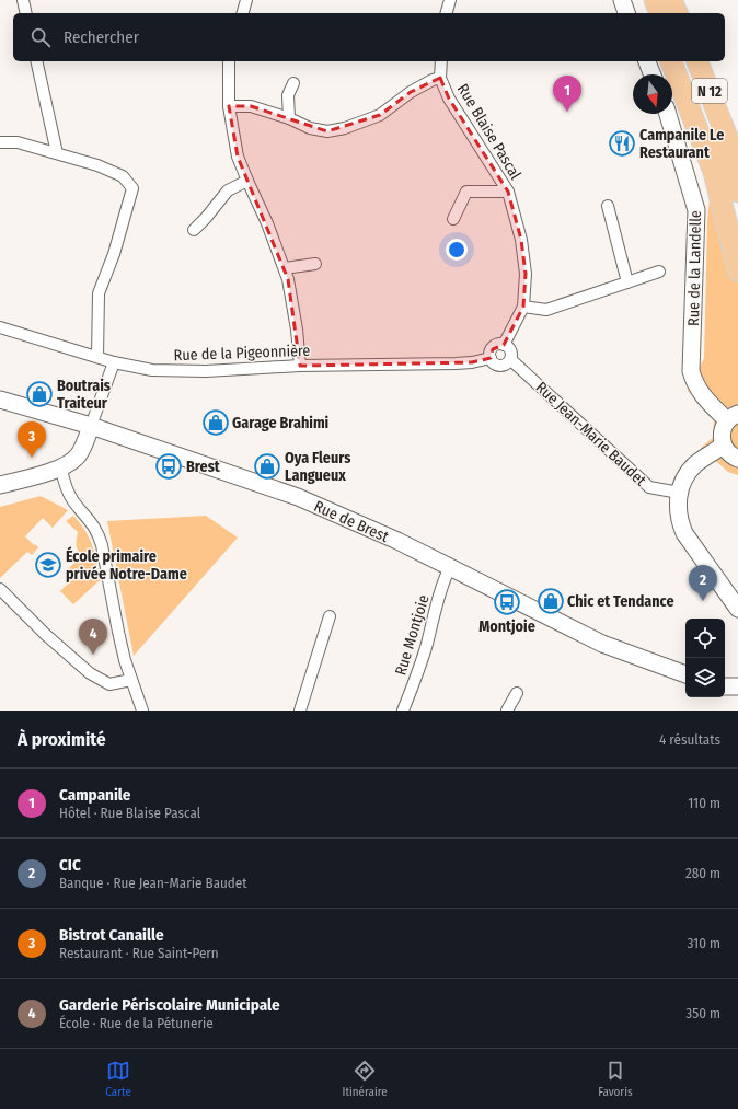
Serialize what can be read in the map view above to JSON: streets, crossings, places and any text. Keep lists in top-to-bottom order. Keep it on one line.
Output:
{"streets":{"highway":["N 12"],"main road":["Rue de la Landelle","Rue de Brest"],"street":["Rue Blaise Pascal","Rue de la Pigeonnière","Rue Jean-Marie Baudet","Rue Montjoie"]},"crossings":[["Rue Blaise Pascal","Rue de la Pigeonnière"],["Rue Blaise Pascal","Rue Jean-Marie Baudet"],["Rue de la Pigeonnière","Rue Jean-Marie Baudet"],["Rue de Brest","Rue Montjoie"]],"places":{"restaurant":["Campanile Le Restaurant"],"shop":["Boutrais Traiteur","Garage Brahimi","Oya Fleurs Langueux","Chic et Tendance"],"bus stop":["Brest","Montjoie"],"school or university":["École primaire privée Notre-Dame"]},"north":"bottom","page":{"search":"Rechercher","pins":["1","3","2","4"],"heading":["À proximité","4 résultats"],"list":[{"mark":"1","name":"Campanile","note":"Hôtel · Rue Blaise Pascal","value":"110 m"},{"mark":"2","name":"CIC","note":"Banque · Rue Jean-Marie Baudet","value":"280 m"},{"mark":"3","name":"Bistrot Canaille","note":"Restaurant · Rue Saint-Pern","value":"310 m"},{"mark":"4","name":"Garderie Périscolaire Municipale","note":"École · Rue de la Pétunerie","value":"350 m"}],"nav":["Carte","Itinéraire","Favoris"]}}
